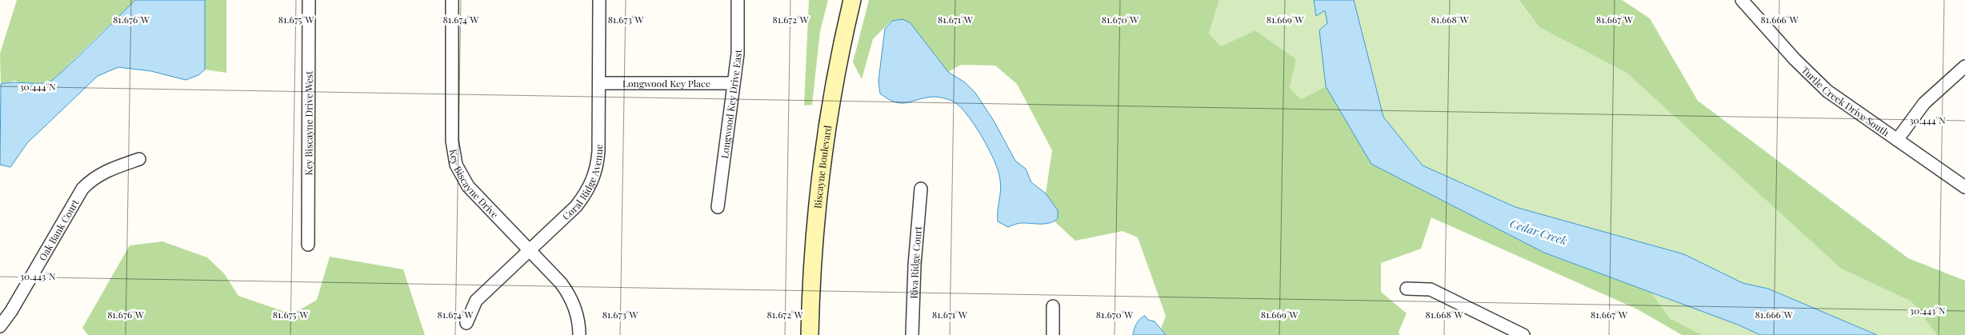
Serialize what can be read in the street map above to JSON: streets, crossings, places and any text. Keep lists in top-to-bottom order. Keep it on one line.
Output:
{"streets":{"street":["Longwood Key Place","Turtle Creek Drive South","Longwood Key Drive East","Key Biscayne Drive West","Biscayne Boulevard","Coral Ridge Avenue","Key Biscayne Drive","Oak Bank Court","Riva Ridge Court"]},"crossings":[["Longwood Key Place","Longwood Key Drive East"],["Longwood Key Place","Coral Ridge Avenue"],["Coral Ridge Avenue","Key Biscayne Drive"]],"water":["Cedar Creek"],"coordinates":["81.676°W","81.669°W","81.668°W","81.666°W","81.675°W","81.674°W","81.673°W","81.672°W","81.671°W","81.670°W","81.667°W","30.444°N","30.443°N"]}
